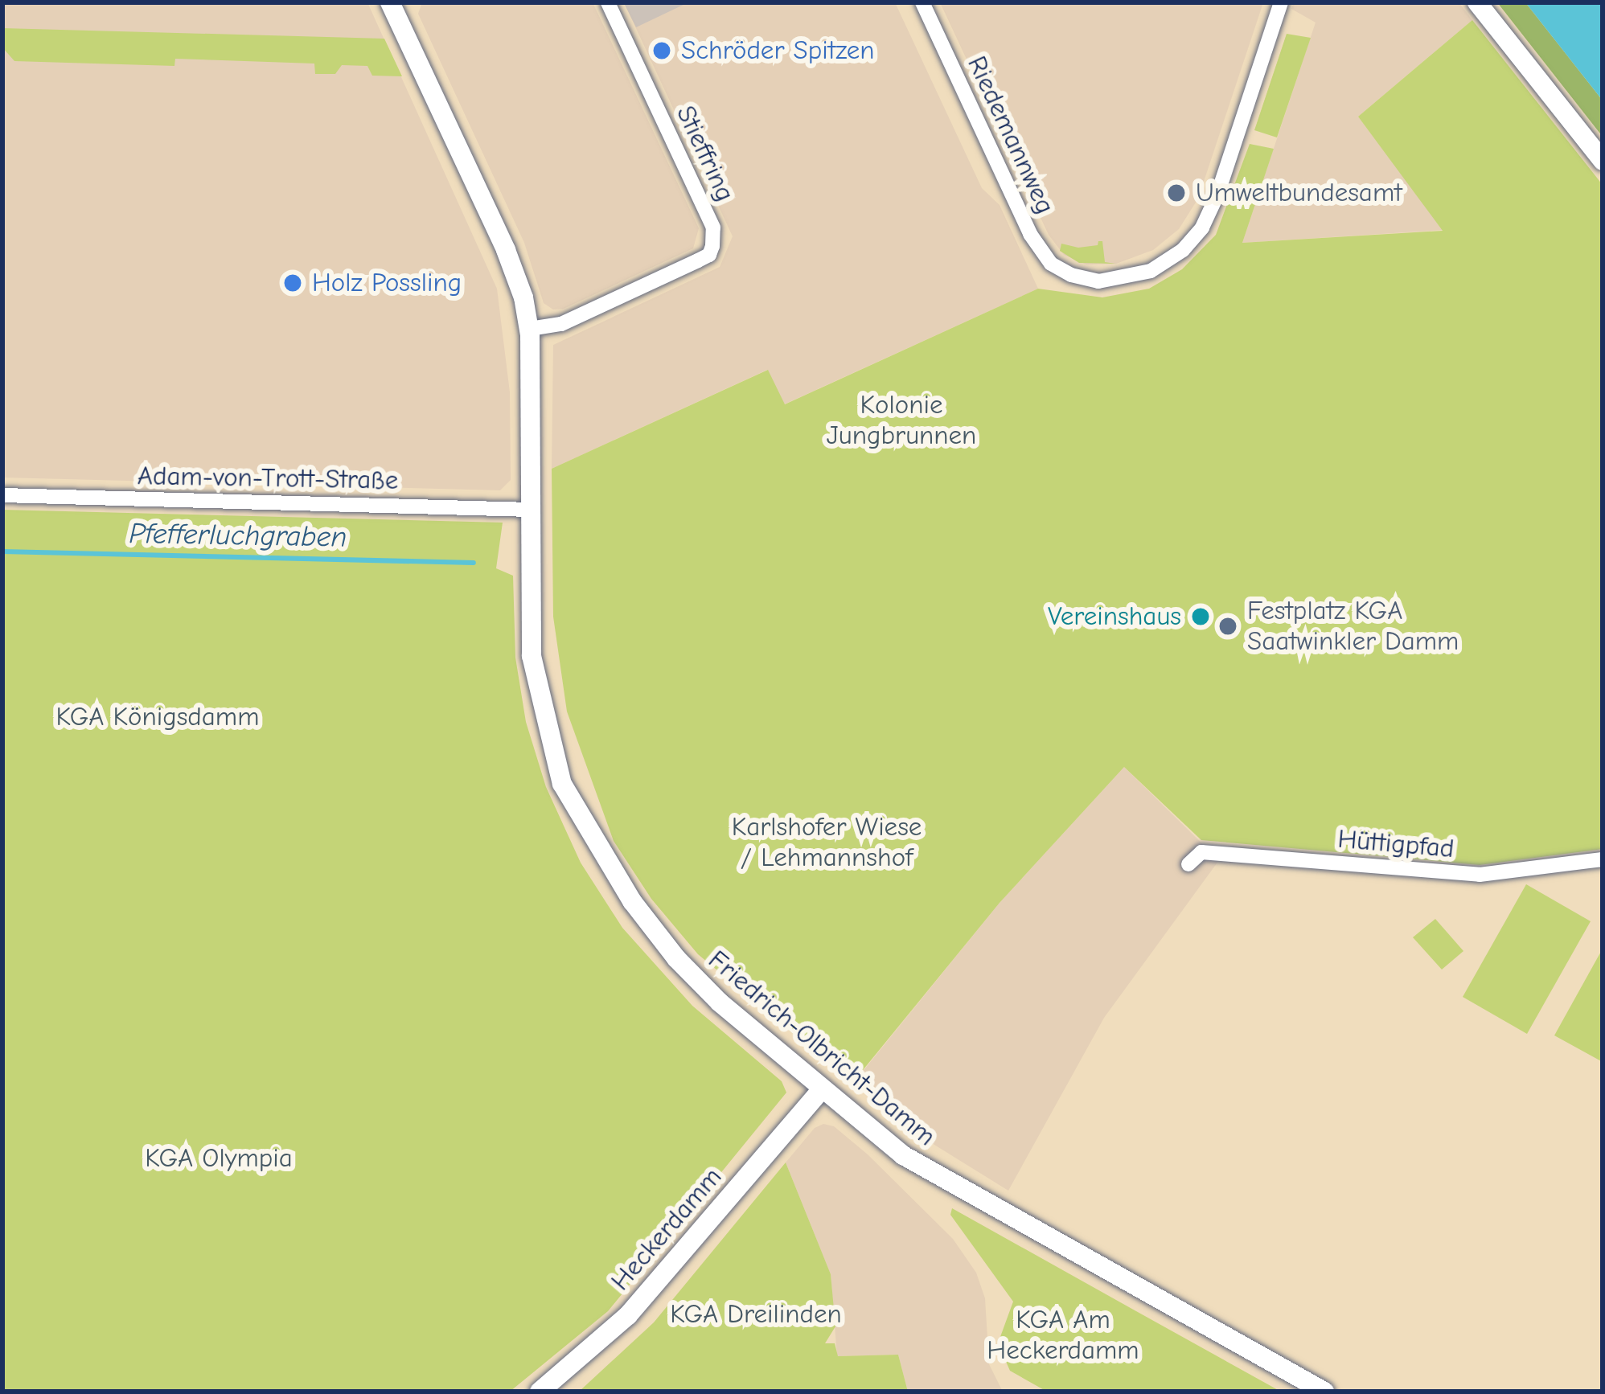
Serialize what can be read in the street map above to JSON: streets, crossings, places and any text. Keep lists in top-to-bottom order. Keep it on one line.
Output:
{"streets":{"street":["Riedemannweg","Stieffring","Adam-von-Trott-Straße","Hüttigpfad","Friedrich-Olbricht-Damm","Heckerdamm"]},"crossings":[["Stieffring","Friedrich-Olbricht-Damm"],["Adam-von-Trott-Straße","Friedrich-Olbricht-Damm"],["Friedrich-Olbricht-Damm","Heckerdamm"]],"water":["Pfefferluchgraben"],"parks":["Kolonie Jungbrunnen","KGA Königsdamm","Karlshofer Wiese / Lehmannshof","KGA Olympia","KGA Dreilinden","KGA Am Heckerdamm"],"places":["Schröder Spitzen","Umweltbundesamt","Holz Possling","Vereinshaus","Festplatz KGA Saatwinkler Damm"]}
